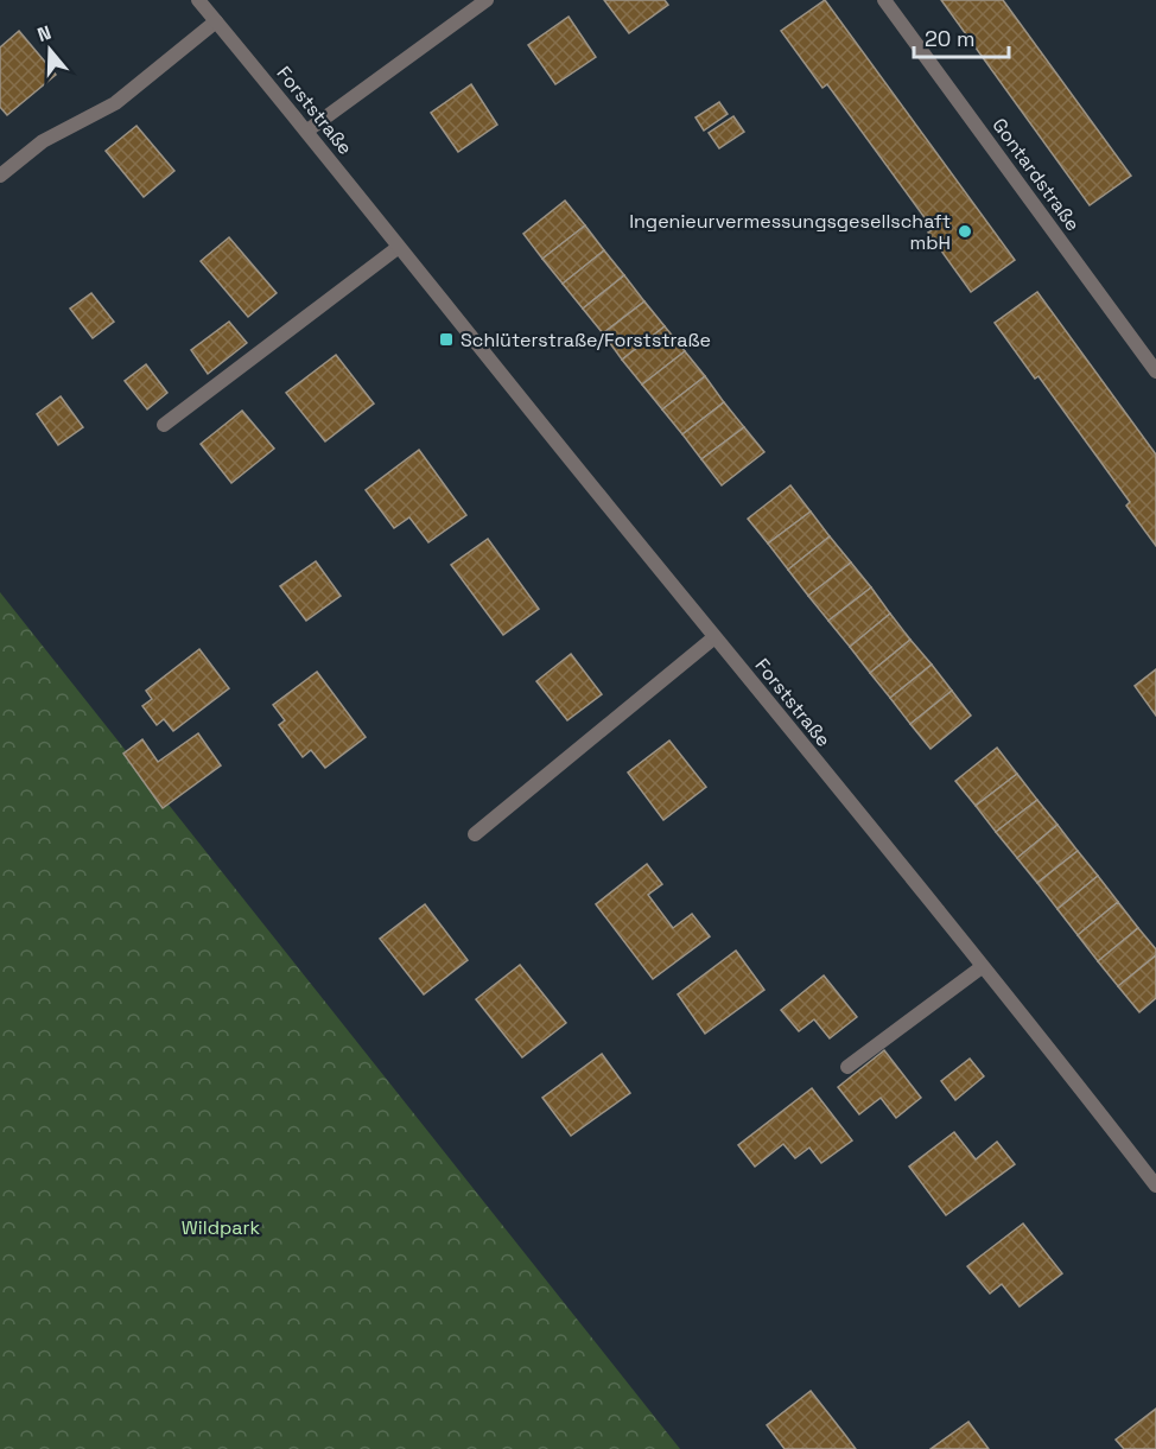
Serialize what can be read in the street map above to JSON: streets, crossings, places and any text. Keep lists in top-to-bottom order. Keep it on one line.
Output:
{"streets":{"street":["Forststraße","Gontardstraße"]},"parks":["Wildpark"],"places":{"other":["Ingenieurvermessungsgesellschaft mbH"],"transit":["Schlüterstraße/Forststraße"]},"scale_bar":"20 m","north":"top"}
